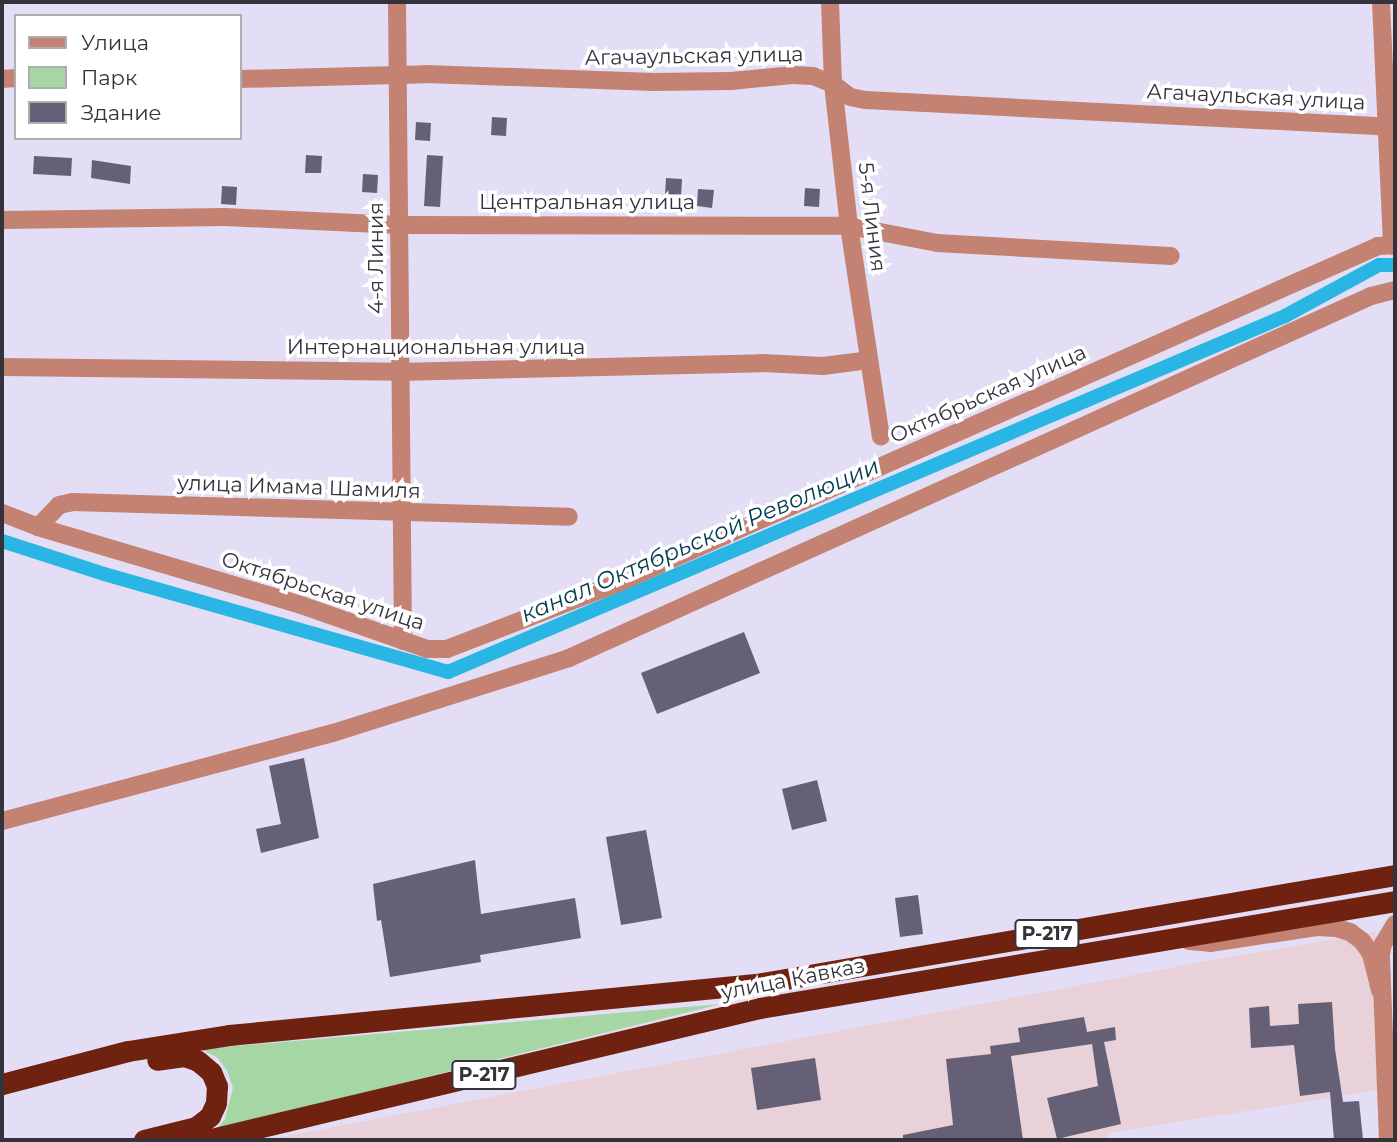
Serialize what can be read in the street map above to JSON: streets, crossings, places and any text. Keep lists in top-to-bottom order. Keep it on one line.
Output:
{"streets":{"highway":["Р-217","улица Кавказ"],"street":["Агачаульская улица","Центральная улица","5-я Линия","4-я Линия","Интернациональная улица","Октябрьская улица","улица Имама Шамиля"]},"crossings":[["Агачаульская улица","5-я Линия"],["Агачаульская улица","4-я Линия"],["Центральная улица","5-я Линия"],["Центральная улица","4-я Линия"],["5-я Линия","Интернациональная улица"],["4-я Линия","Интернациональная улица"],["4-я Линия","Октябрьская улица"],["4-я Линия","улица Имама Шамиля"],["Октябрьская улица","улица Имама Шамиля"]],"water":["канал Октябрьской Революции"],"legend":["Улица","Парк","Здание"]}
